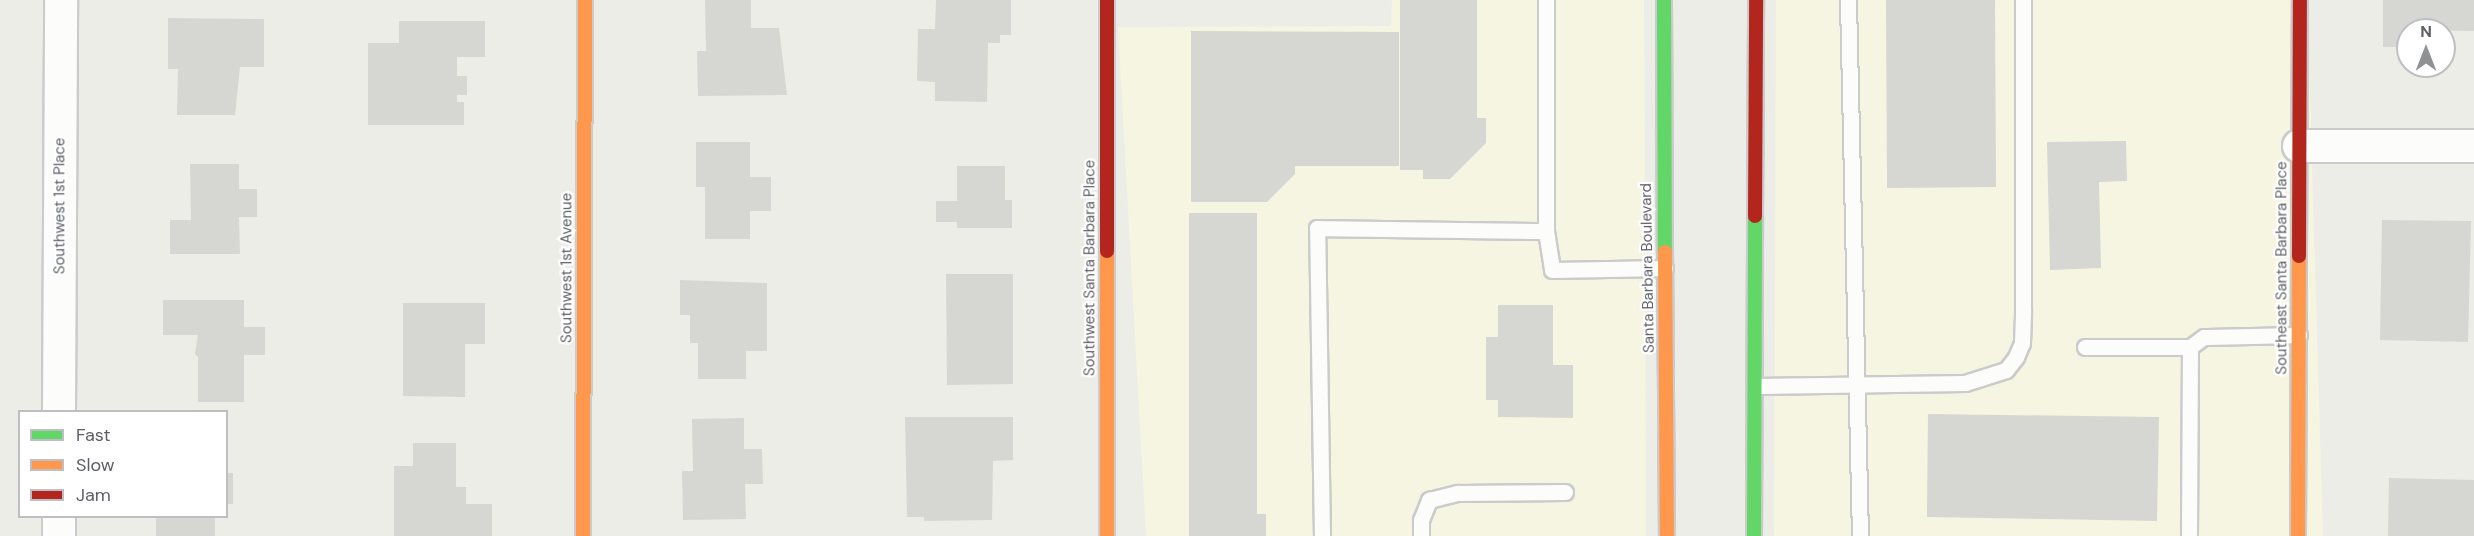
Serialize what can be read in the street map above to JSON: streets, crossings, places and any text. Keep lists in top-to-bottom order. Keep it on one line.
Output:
{"streets":{"street":["Southwest 1st Place","Southwest 1st Avenue","Southwest Santa Barbara Place","Santa Barbara Boulevard","Southeast Santa Barbara Place"]},"legend":["Fast","Slow","Jam"],"north":"top"}
